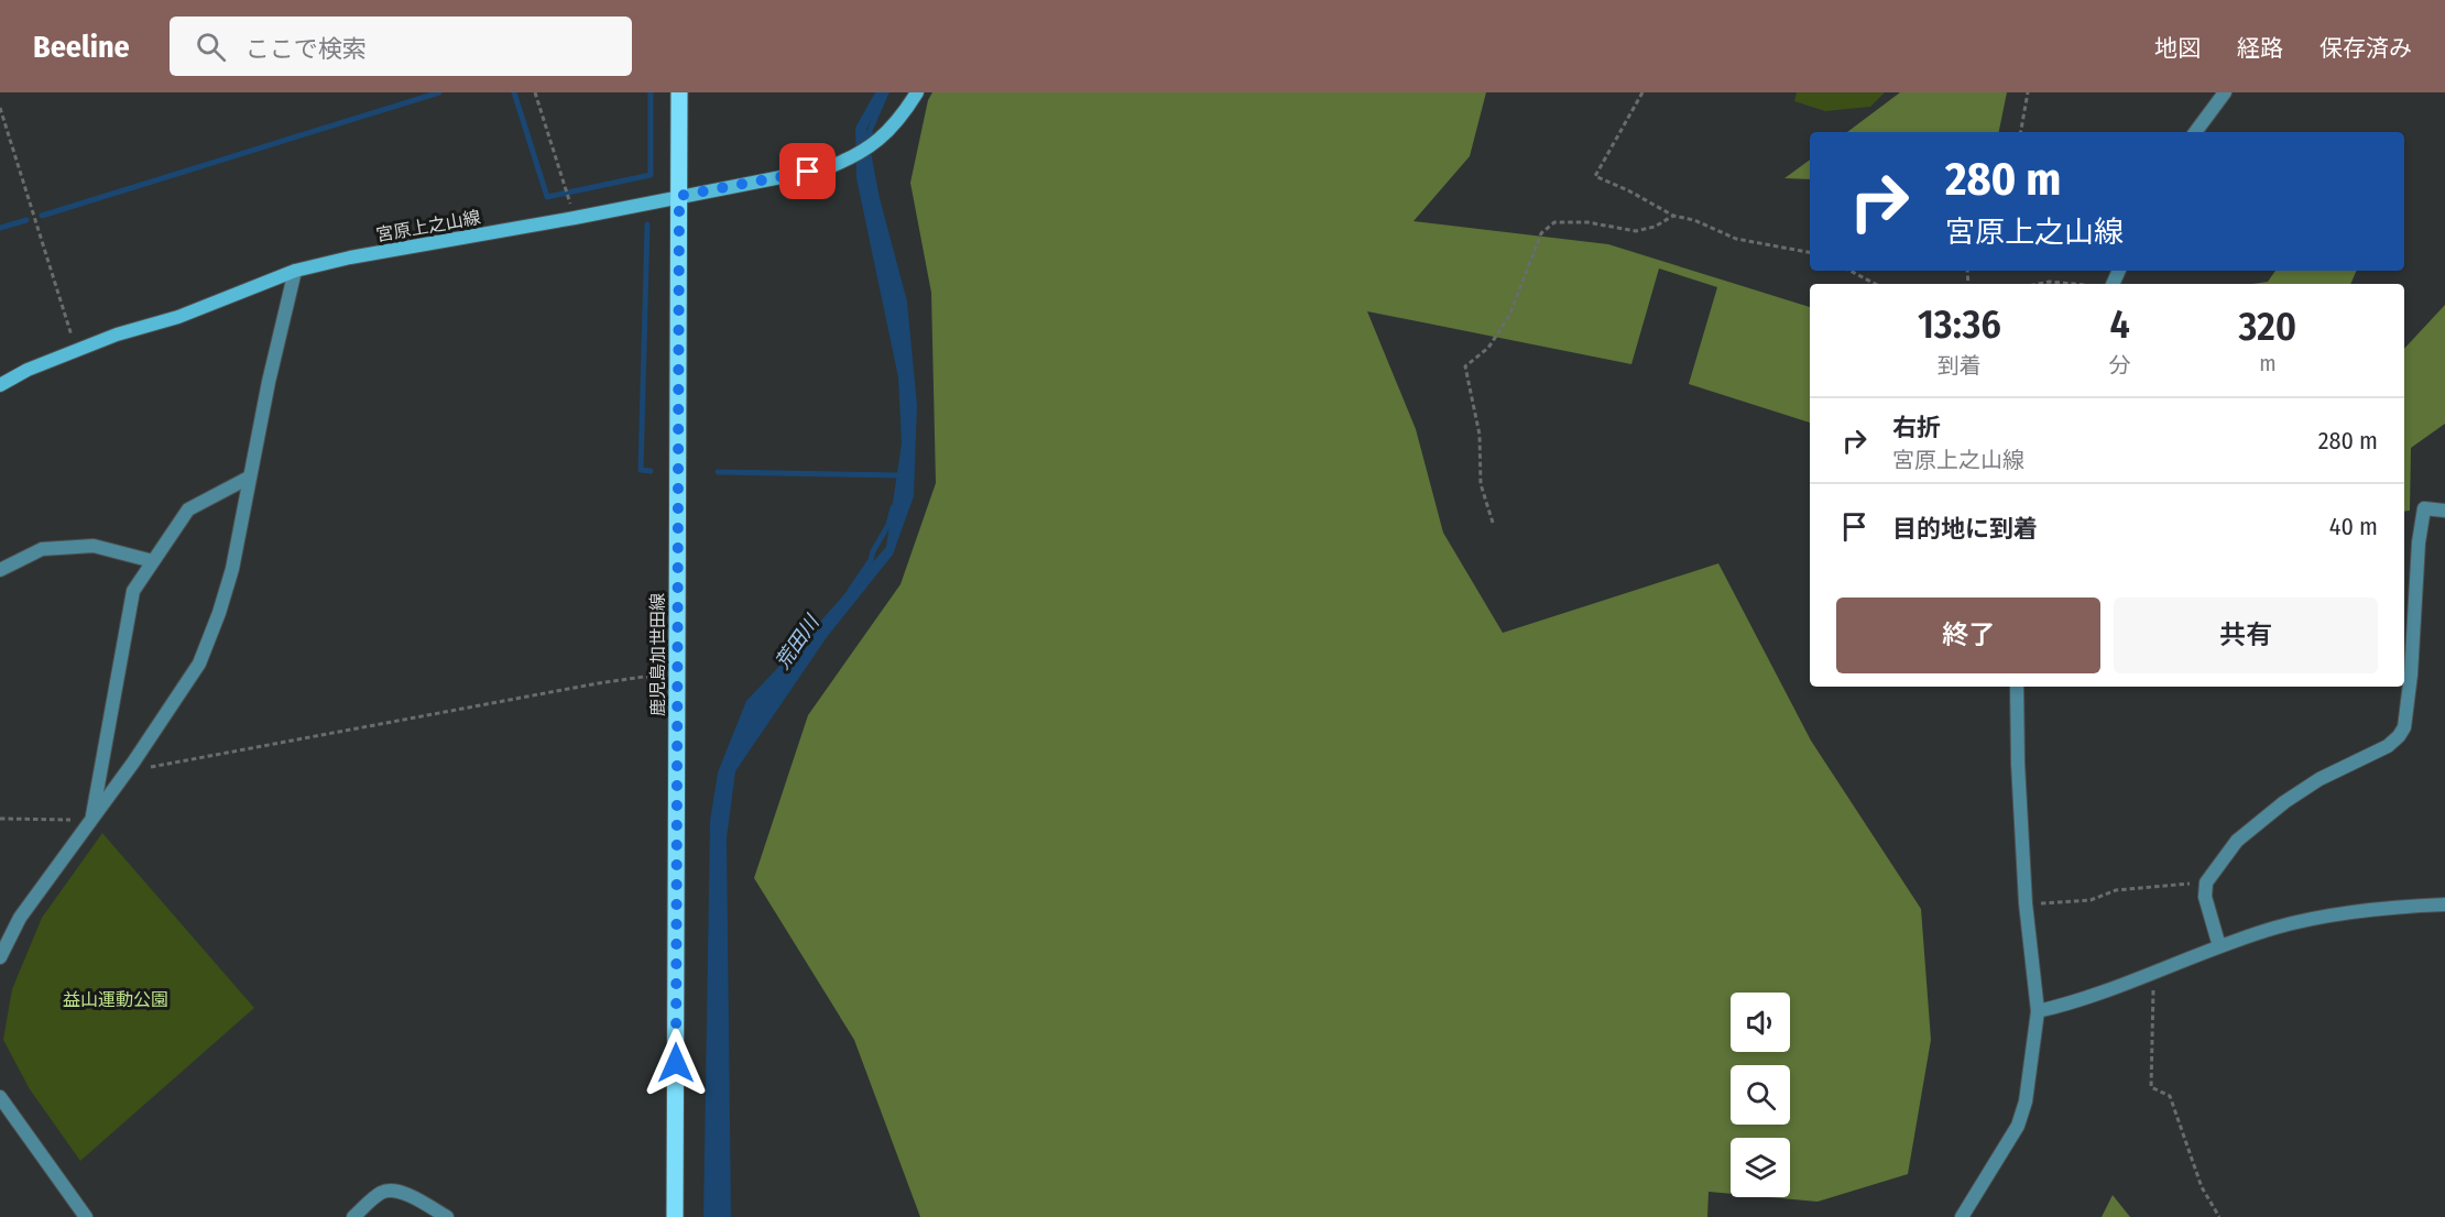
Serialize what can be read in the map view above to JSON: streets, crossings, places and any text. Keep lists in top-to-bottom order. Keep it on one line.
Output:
{"streets":{"main road":["鹿児島加世田線"],"street":["宮原上之山線"]},"crossings":[["宮原上之山線","鹿児島加世田線"]],"water":["荒田川"],"parks":["益山運動公園"],"page":{"header":"Beeline","search":"ここで検索","nav":["地図","経路","保存済み"],"turn":["280 m","宮原上之山線"],"eta":["13:36","到着","4","分","320","m"],"list":[{"name":"右折","note":"宮原上之山線","value":"280 m"},{"name":"目的地に到着","value":"40 m"}],"buttons":["終了","共有"]}}
